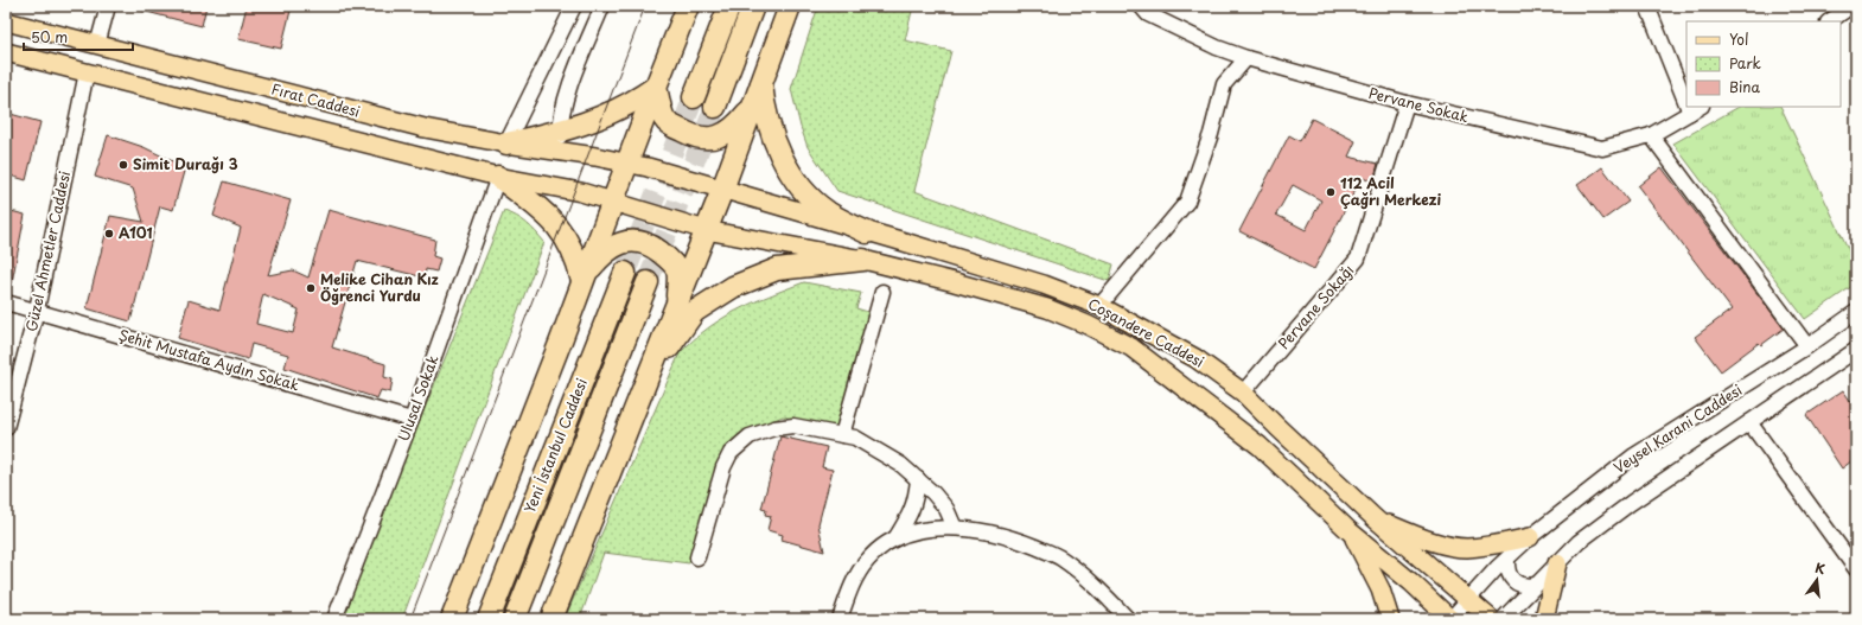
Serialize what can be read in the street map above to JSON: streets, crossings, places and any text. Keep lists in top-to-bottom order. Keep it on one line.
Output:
{"streets":{"highway":["Yeni İstanbul Caddesi"],"main road":["Fırat Caddesi","Coşandere Caddesi"],"street":["Pervane Sokak","Güzel Ahmetler Caddesi","Pervane Sokağı","Şehit Mustafa Aydın Sokak","Ulusal Sokak","Veysel Karani Caddesi"]},"crossings":[["Fırat Caddesi","Güzel Ahmetler Caddesi"],["Fırat Caddesi","Coşandere Caddesi"],["Fırat Caddesi","Ulusal Sokak"],["Pervane Sokak","Pervane Sokağı"],["Güzel Ahmetler Caddesi","Şehit Mustafa Aydın Sokak"],["Pervane Sokağı","Coşandere Caddesi"],["Coşandere Caddesi","Veysel Karani Caddesi"],["Şehit Mustafa Aydın Sokak","Ulusal Sokak"]],"places":["Simit Durağı 3","112 Acil Çağrı Merkezi","A101","Melike Cihan Kız Öğrenci Yurdu"],"legend":["Yol","Park","Bina"],"scale_bar":"50 m","north":"top"}
